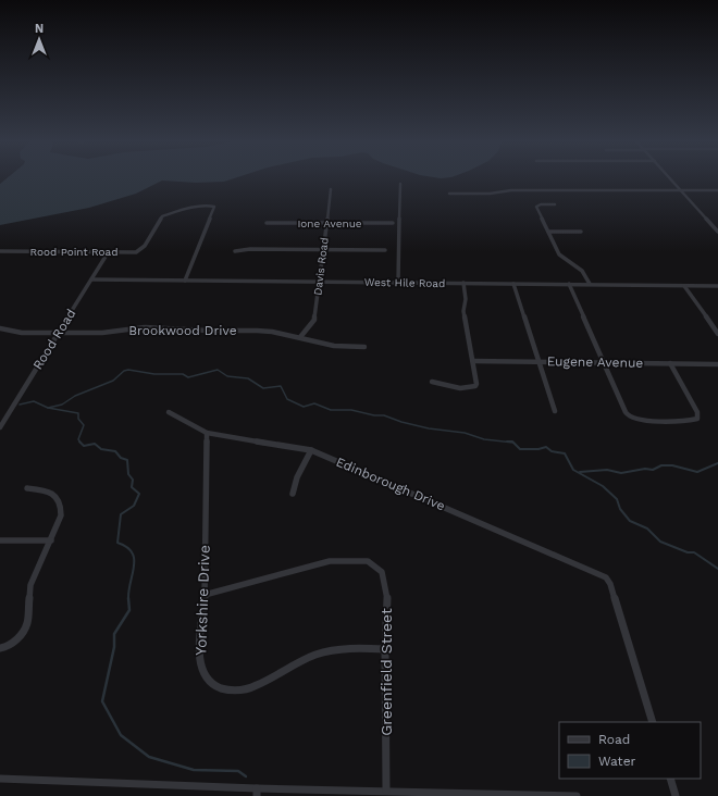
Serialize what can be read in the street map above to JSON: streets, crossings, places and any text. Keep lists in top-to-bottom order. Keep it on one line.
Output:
{"streets":{"street":["Ione Avenue","Rood Point Road","Davis Road","West Hile Road","Brookwood Drive","Rood Road","Eugene Avenue","Edinborough Drive","Yorkshire Drive","Greenfield Street"]},"crossings":[["Ione Avenue","Davis Road"],["Rood Point Road","West Hile Road"],["Rood Point Road","Rood Road"],["Davis Road","West Hile Road"],["Davis Road","Brookwood Drive"],["West Hile Road","Rood Road"],["Brookwood Drive","Rood Road"],["Edinborough Drive","Yorkshire Drive"],["Yorkshire Drive","Greenfield Street"]],"legend":["Road","Water"],"north":"top"}
